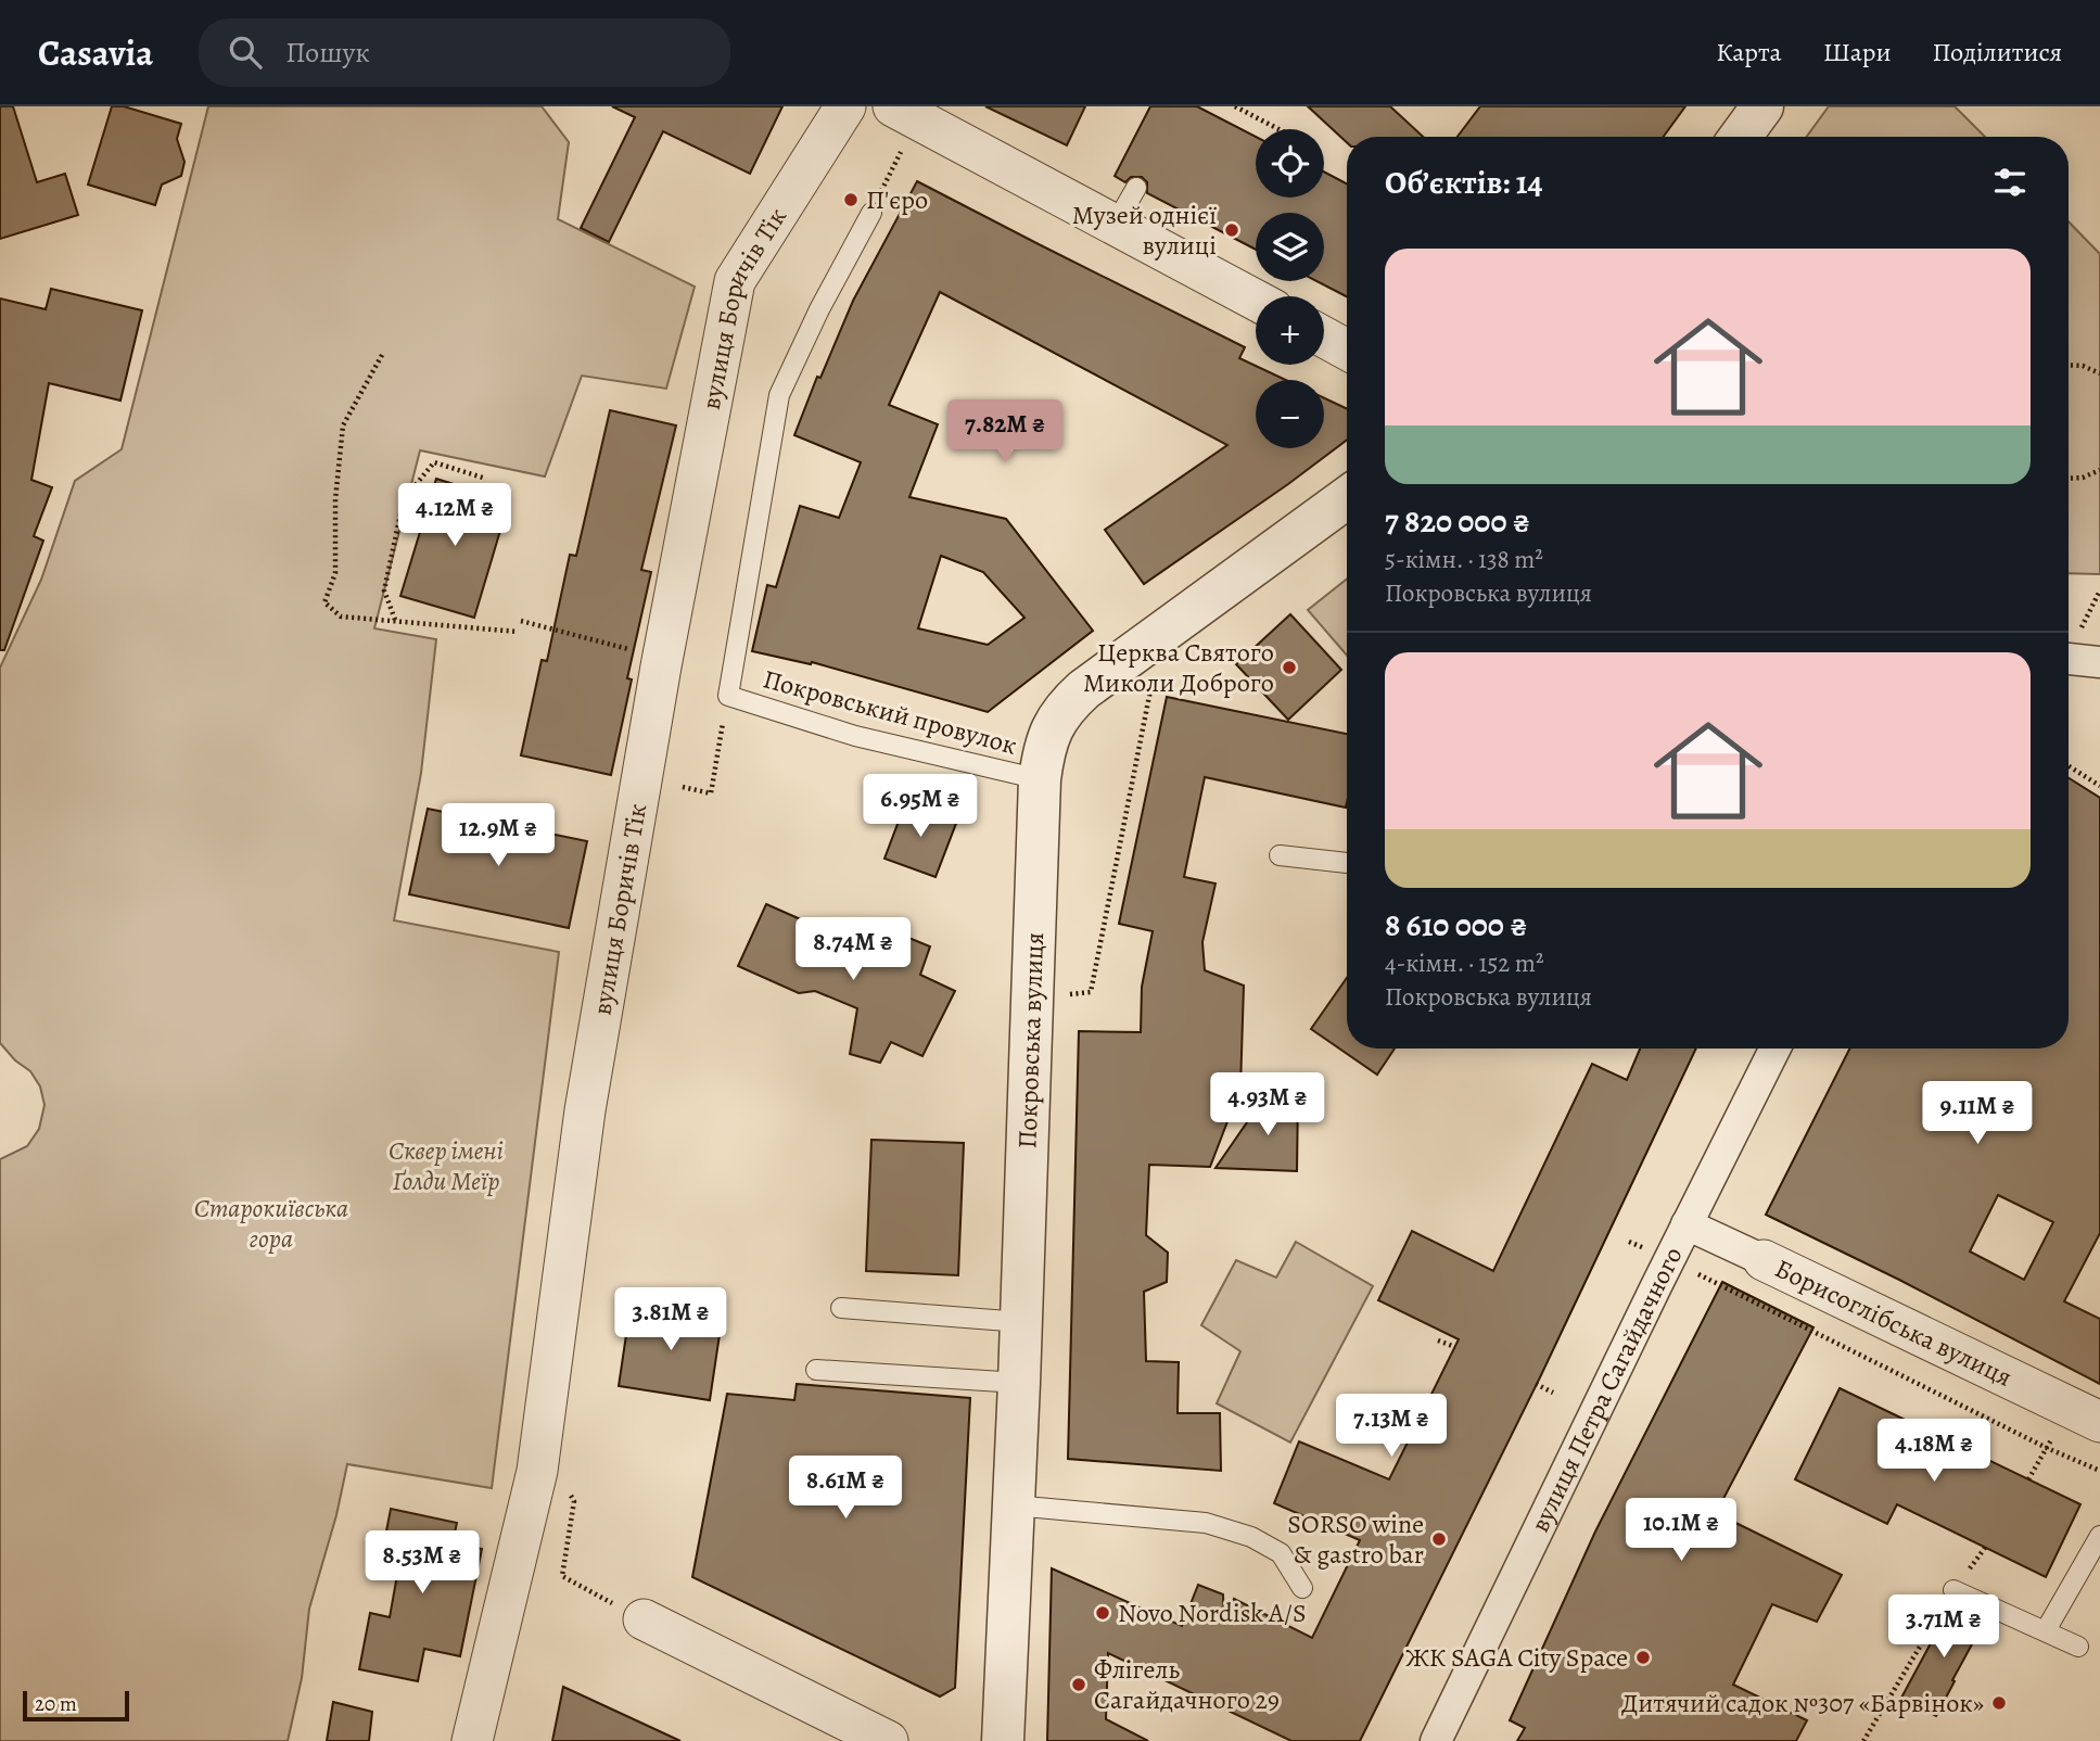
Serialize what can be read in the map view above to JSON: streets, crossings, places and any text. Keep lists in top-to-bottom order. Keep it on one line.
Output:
{"streets":{"street":["вулиця Боричів Тік","Покровська вулиця","Борисоглібська вулиця","вулиця Петра Сагайдачного"],"lane":["Покровський провулок"]},"crossings":[["Покровський провулок","Покровська вулиця"],["Борисоглібська вулиця","вулиця Петра Сагайдачного"]],"parks":["Сквер імені Ґолди Меїр","Старокиївська гора"],"places":["П'єро","Музей однієї вулиці","Церква Святого Миколи Доброго","SORSO wine & gastro bar","Novo Nordisk A/S","ЖК SAGA City Space","Флігель Сагайдачного 29","Дитячий садок №307 «Барвінок»"],"scale_bar":"20 m","page":{"header":"Casavia","search":"Пошук","nav":["Карта","Шари","Поділитися"],"map_buttons":["+","−"],"heading":"Об’єктів: 14","list":[{"name":"7 820 000 ₴","note":"5-кімн. · 138 m² · Покровська вулиця"},{"name":"8 610 000 ₴","note":"4-кімн. · 152 m² · Покровська вулиця"}],"price":["7.82M ₴","4.12M ₴","6.95M ₴","12.9M ₴","8.74M ₴","4.93M ₴","9.11M ₴","3.81M ₴","7.13M ₴","4.18M ₴","8.61M ₴","10.1M ₴","8.53M ₴","3.71M ₴"],"scale":"20 m"}}
